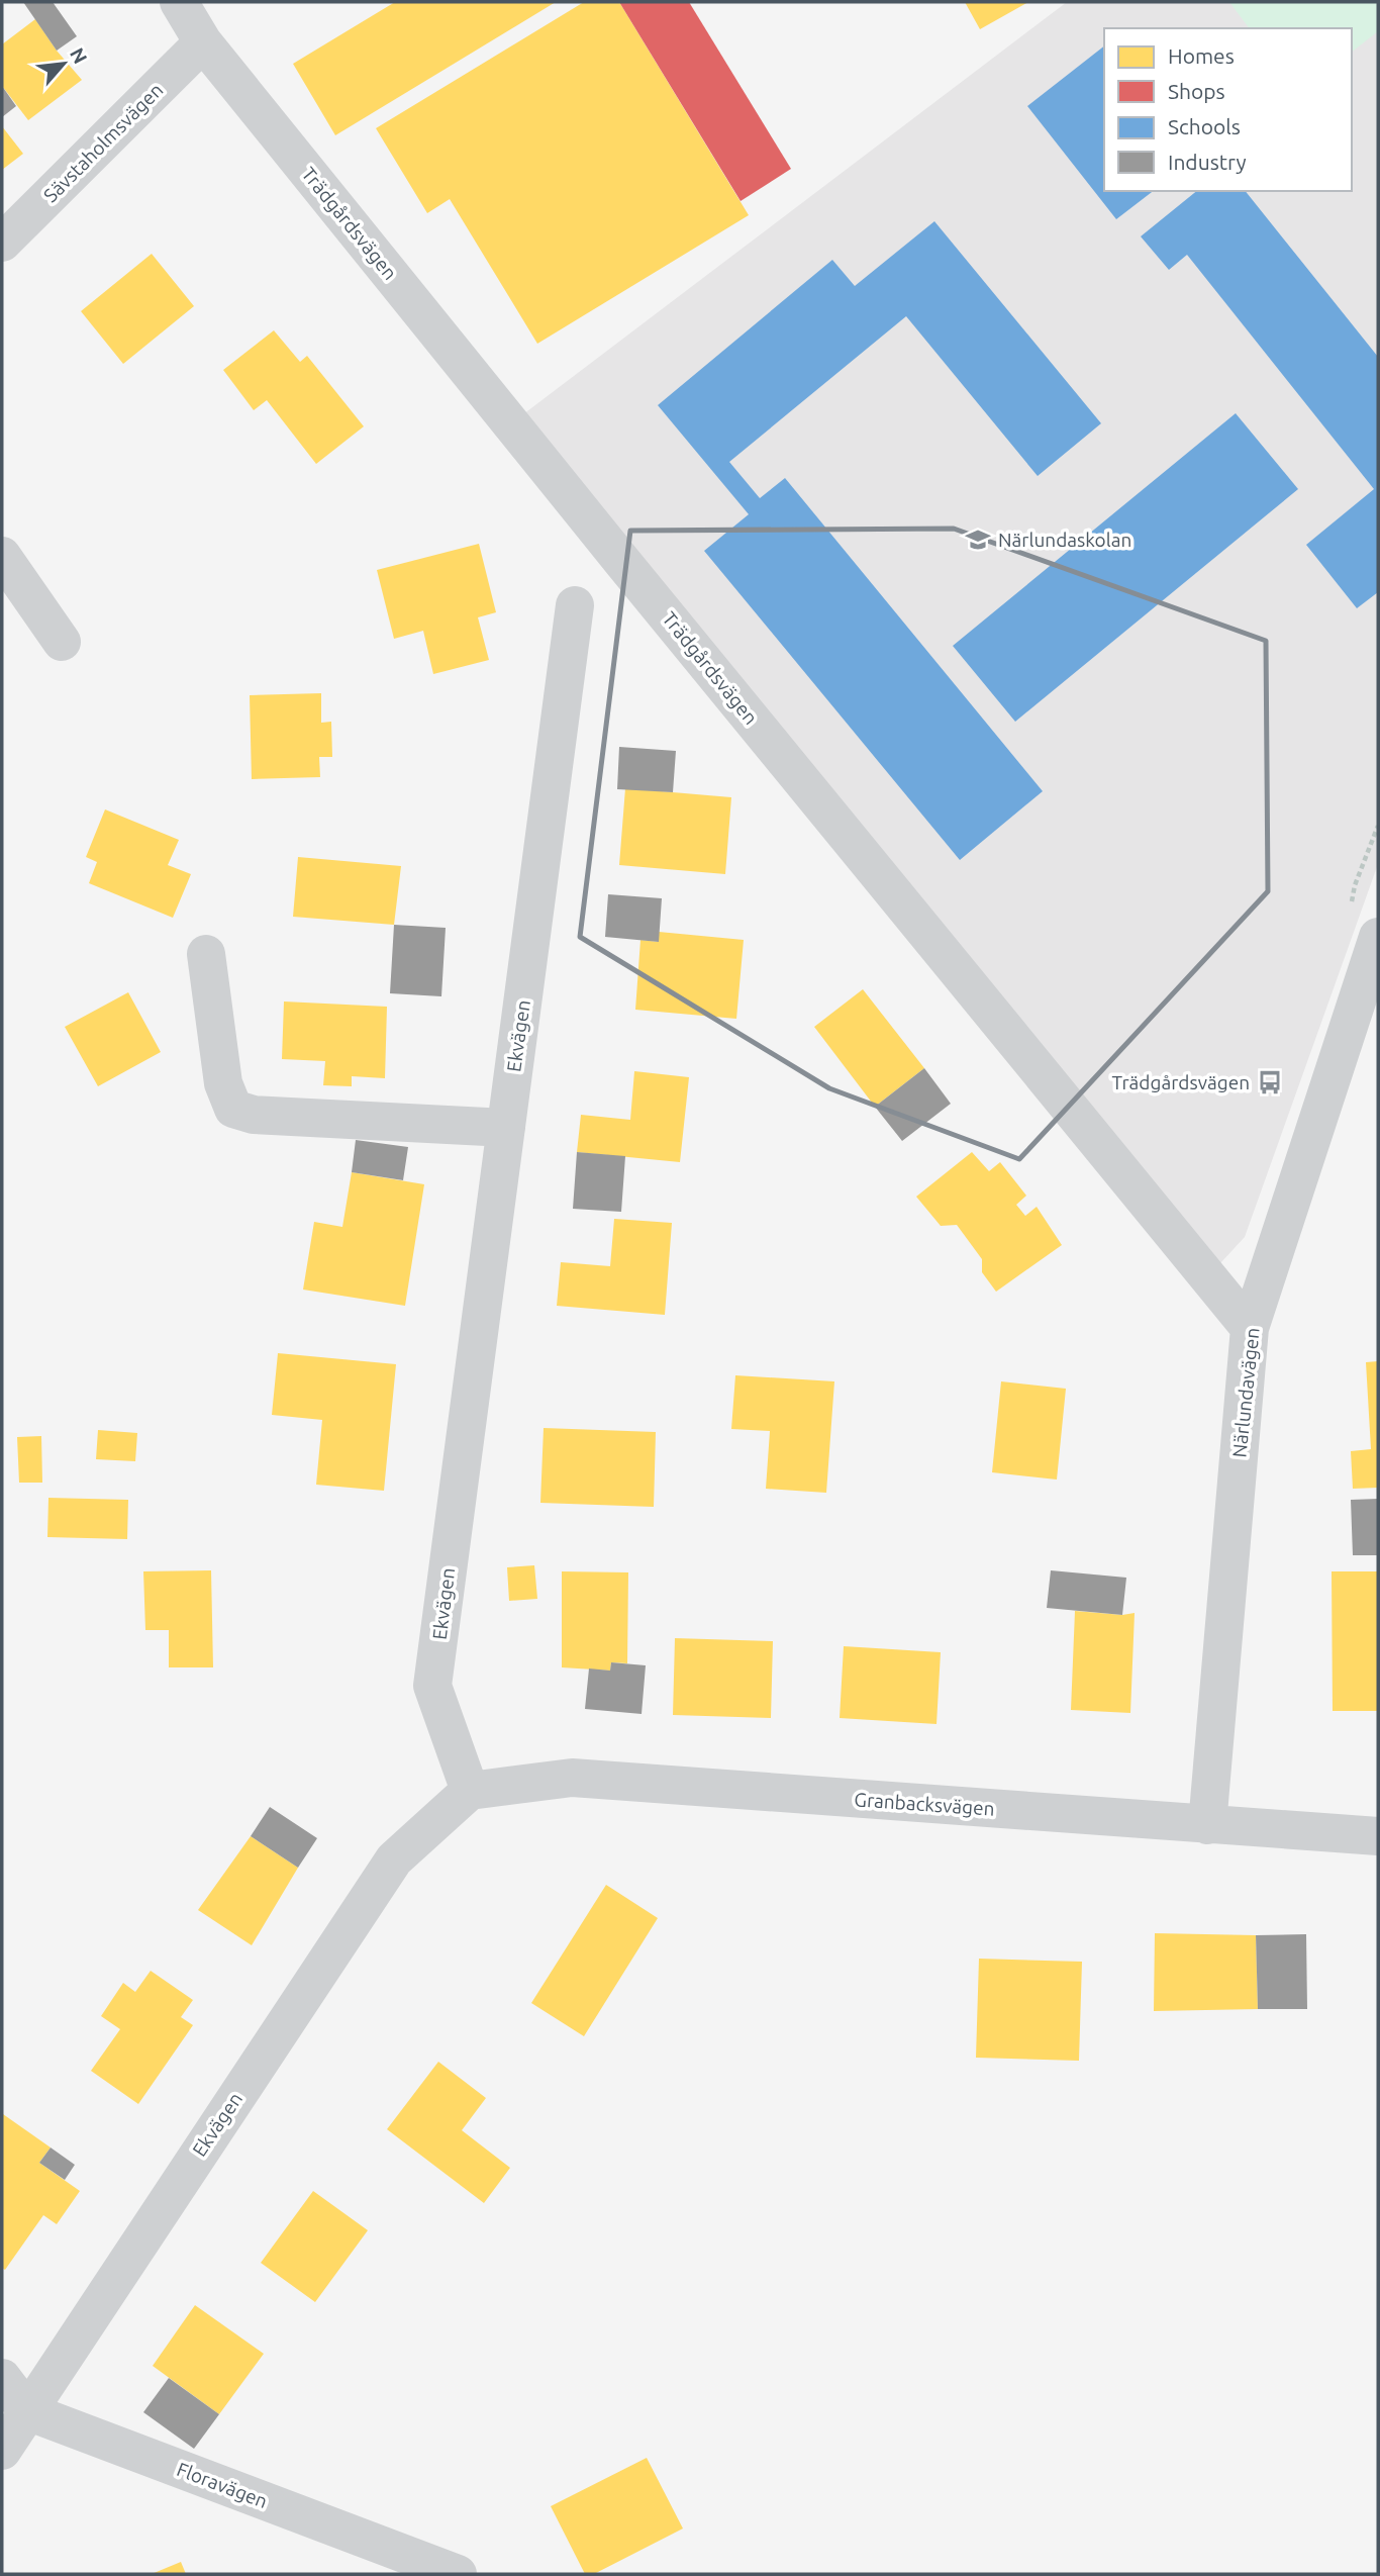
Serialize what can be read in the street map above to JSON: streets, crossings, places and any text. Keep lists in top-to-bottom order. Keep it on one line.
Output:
{"streets":{"street":["Sävstaholmsvägen","Trädgårdsvägen","Ekvägen","Närlundavägen","Granbacksvägen","Floravägen"]},"crossings":[["Sävstaholmsvägen","Trädgårdsvägen"],["Trädgårdsvägen","Närlundavägen"],["Ekvägen","Granbacksvägen"],["Ekvägen","Floravägen"],["Närlundavägen","Granbacksvägen"]],"places":{"school or university":["Närlundaskolan"],"bus stop":["Trädgårdsvägen"]},"legend":["Homes","Shops","Schools","Industry"],"north":"top right"}
